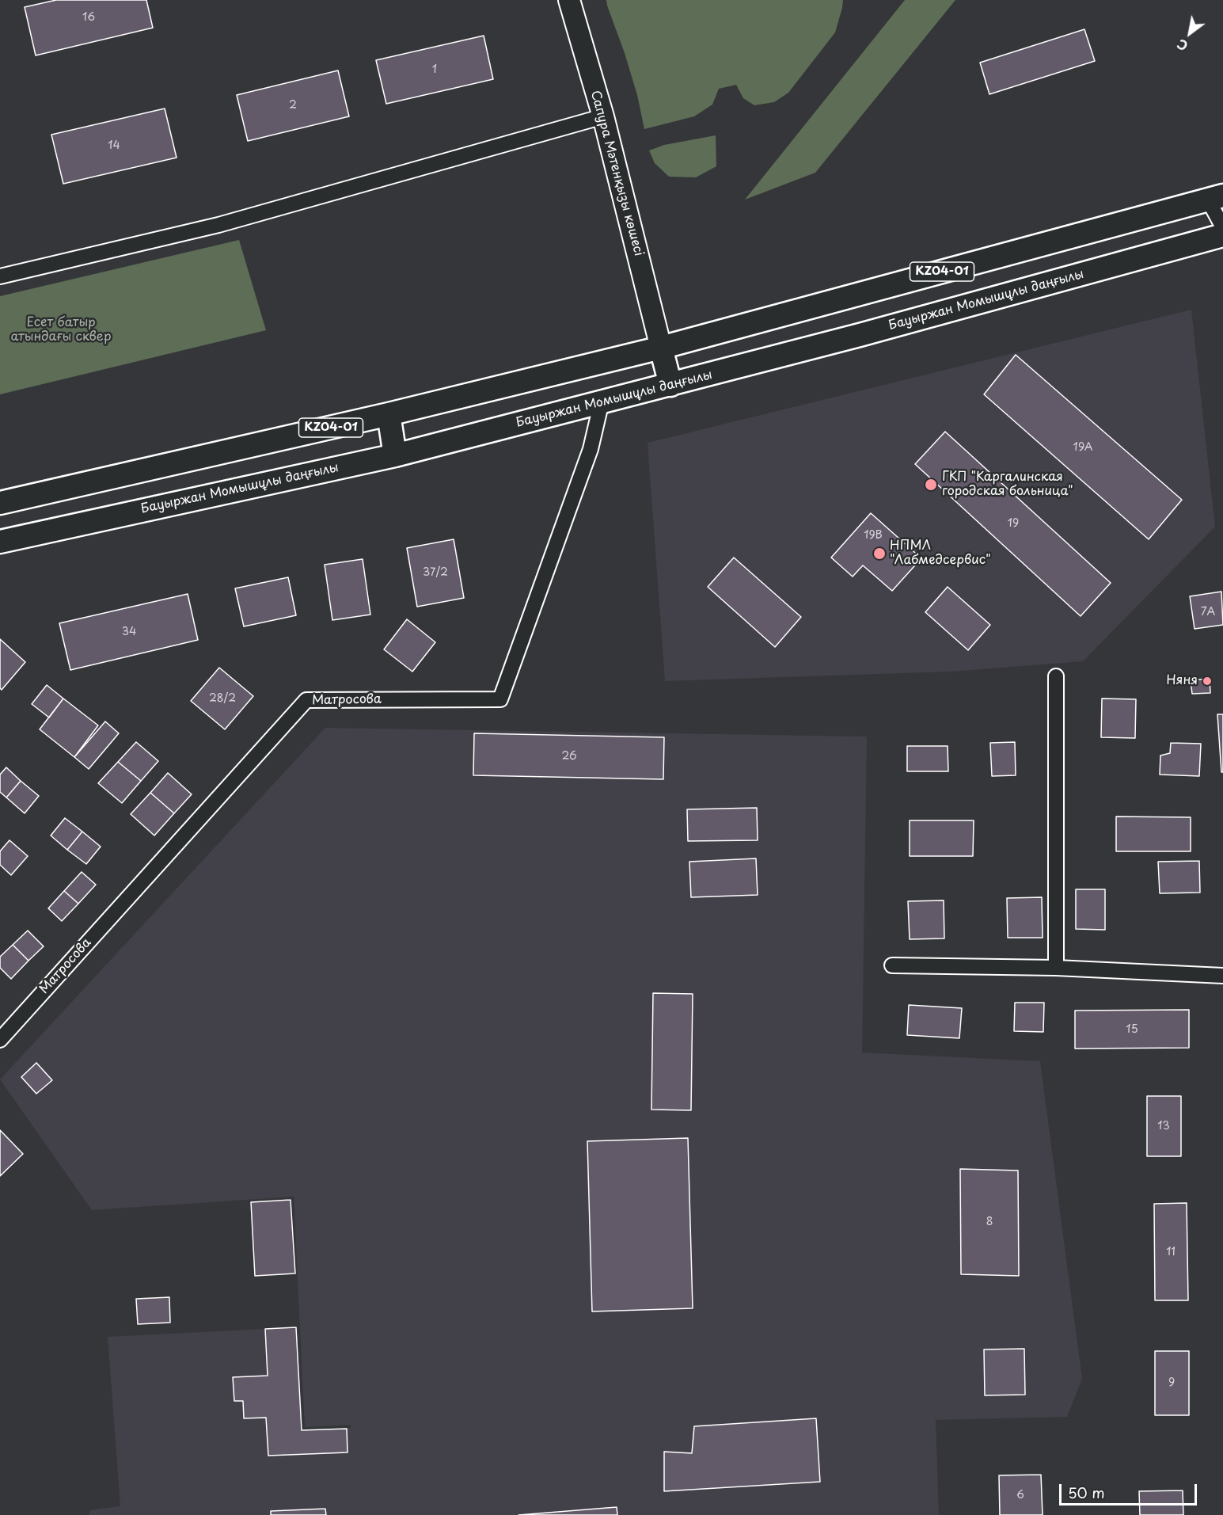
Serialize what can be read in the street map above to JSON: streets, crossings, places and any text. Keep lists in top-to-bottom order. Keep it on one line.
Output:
{"streets":{"main road":["KZ04-01","Бауыржан Момышұлы даңғылы"],"street":["Сапура Мәтенқызы көшесі","Матросова"]},"crossings":[["Сапура Мәтенқызы көшесі","KZ04-01"],["Бауыржан Момышұлы даңғылы","Матросова"]],"parks":["Есет батыр атындағы сквер"],"places":["ГКП \"Каргалинская городская больница\"","НПМЛ \"Лабмедсервис\"","Няня"],"house_numbers":["16","1","2","14","19А","19","19В","37/2","7А","34","28/2","26","15","13","8","11","9","6"],"scale_bar":"50 m","north":"bottom left"}
